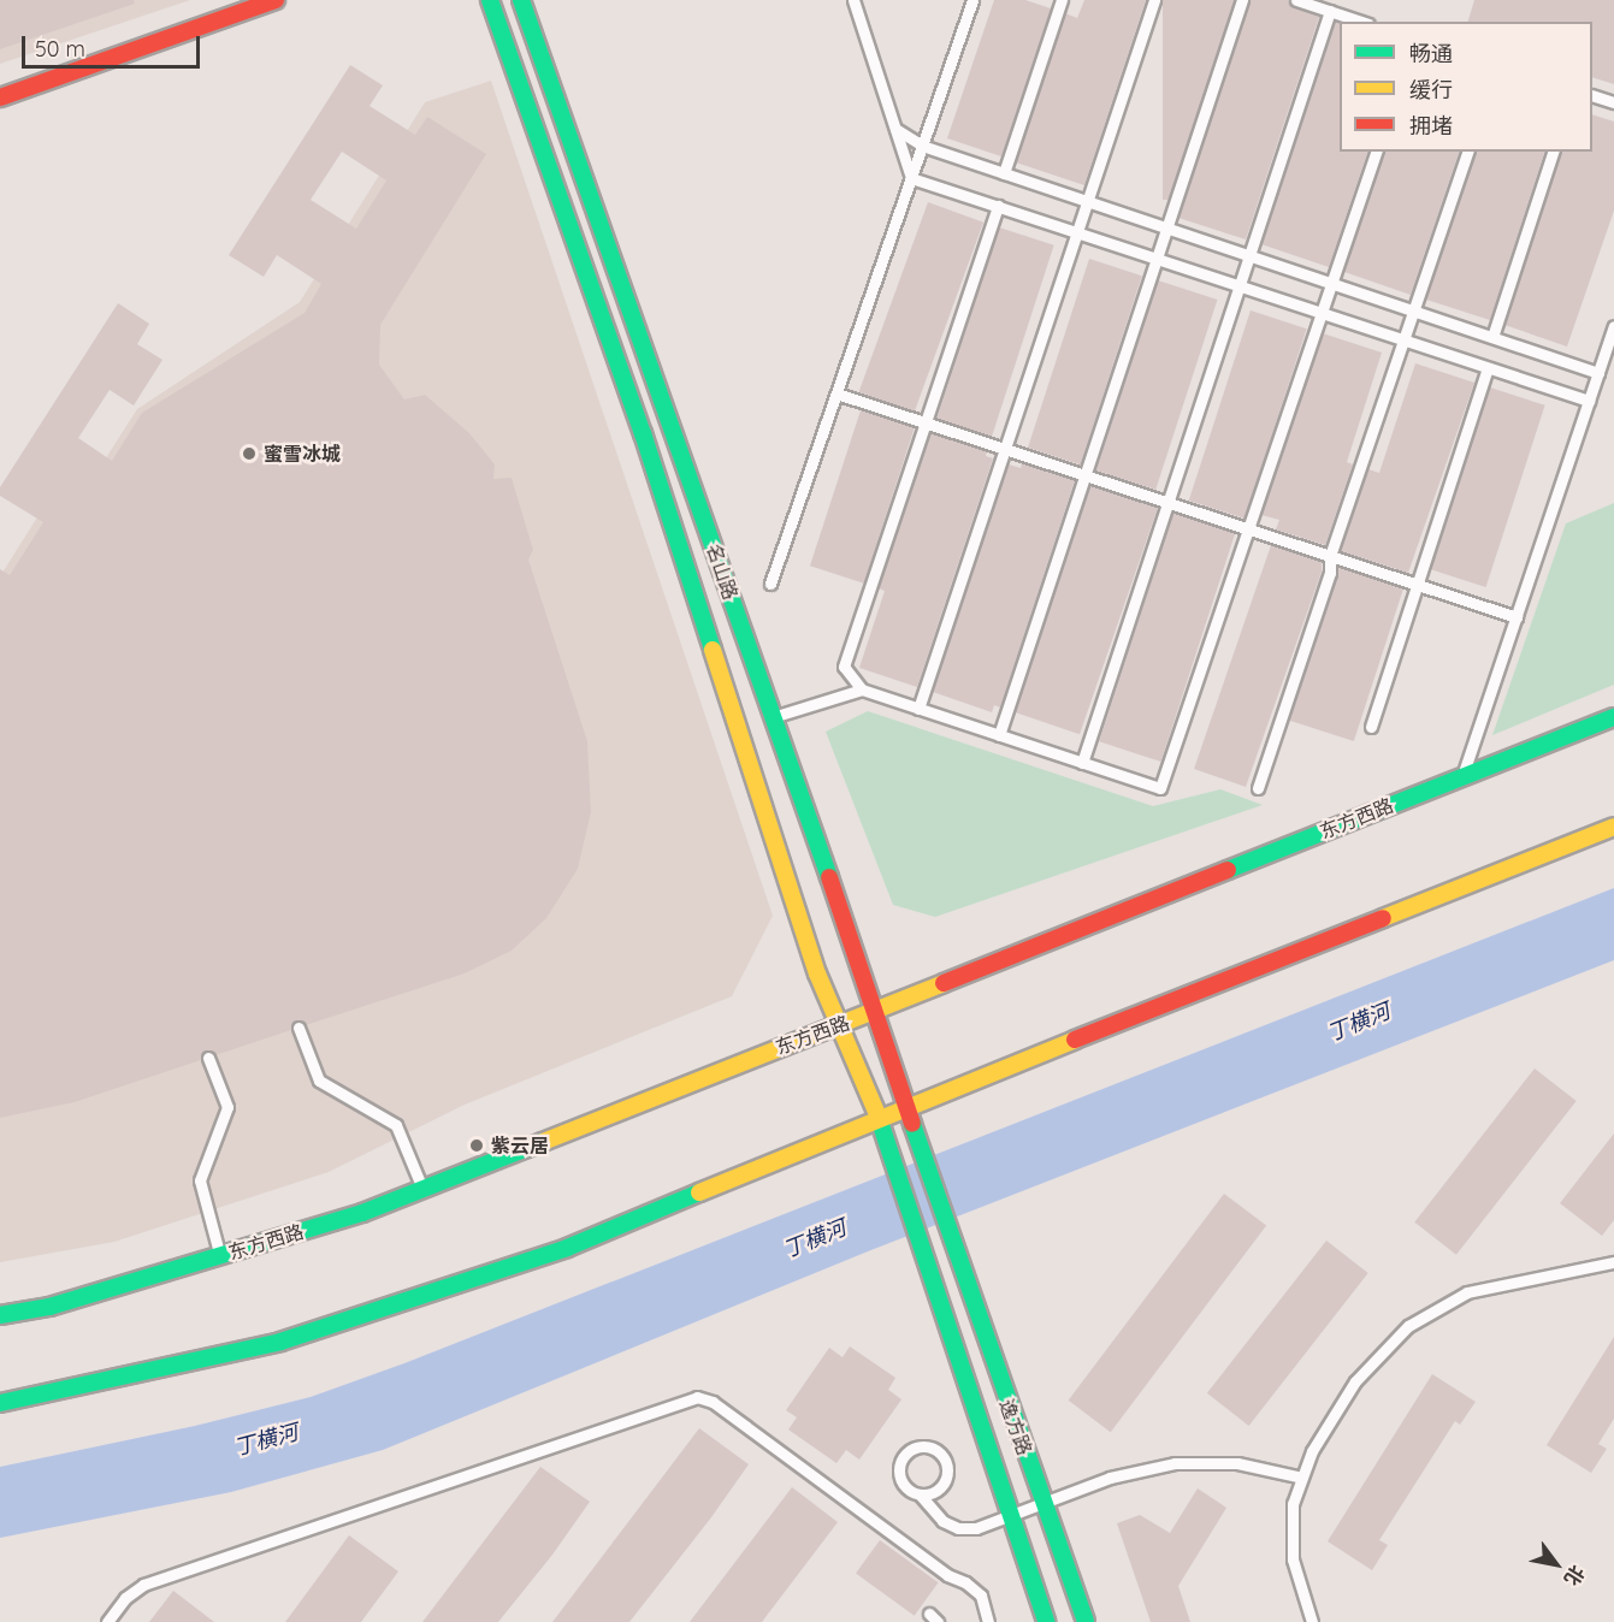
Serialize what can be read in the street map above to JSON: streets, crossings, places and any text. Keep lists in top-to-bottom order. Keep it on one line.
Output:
{"streets":{"street":["名山路","东方西路","逸方路"]},"crossings":[["名山路","东方西路"],["名山路","逸方路"]],"water":["丁横河"],"places":["蜜雪冰城","紫云居"],"legend":["畅通","缓行","拥堵"],"scale_bar":"50 m","north":"bottom right"}
